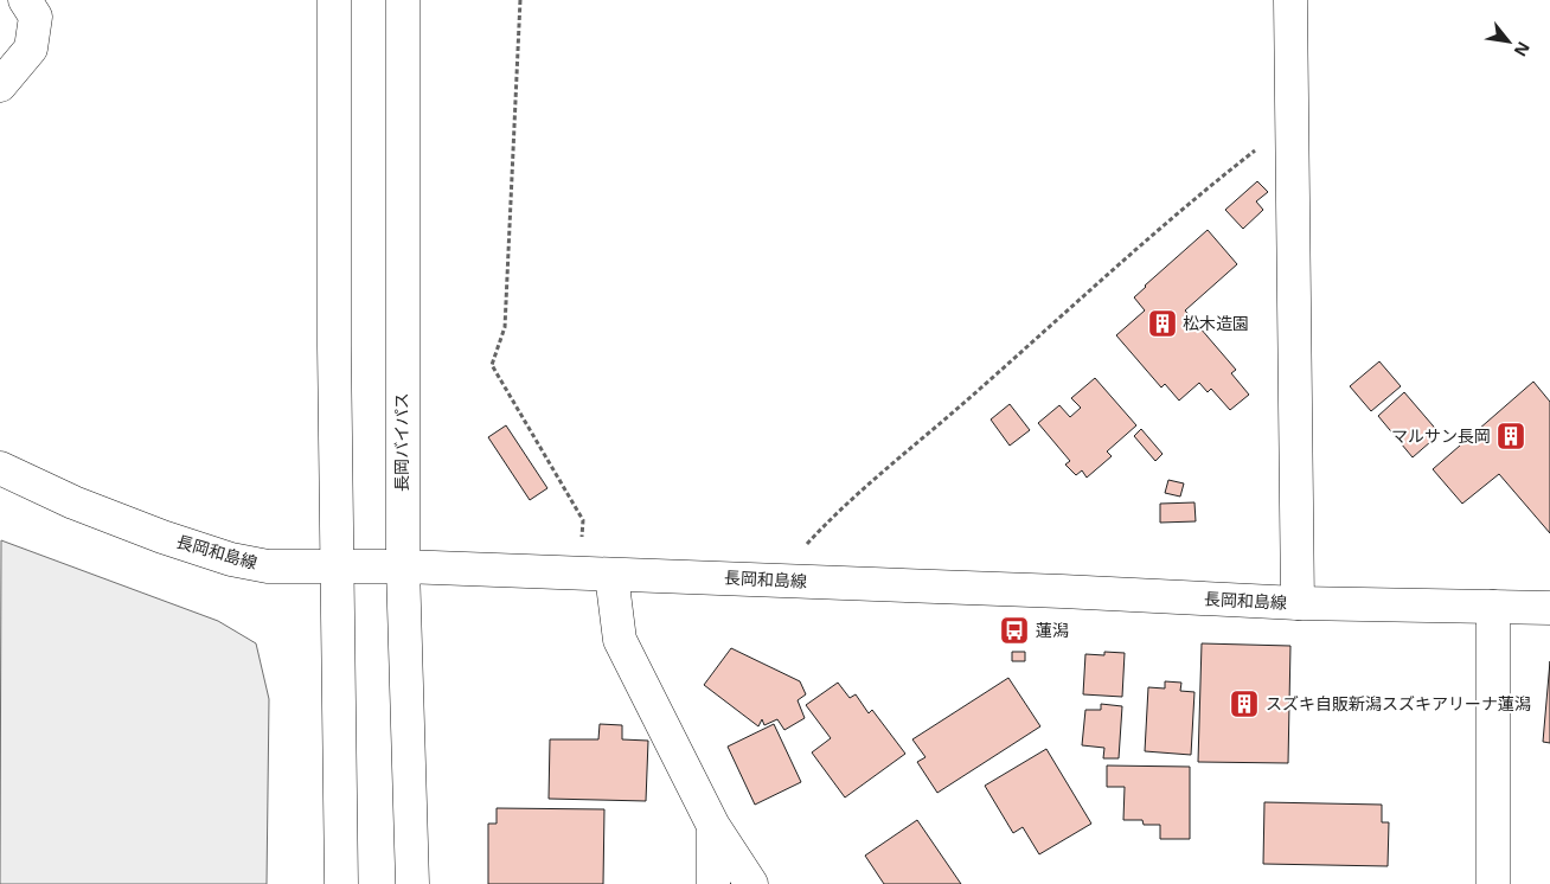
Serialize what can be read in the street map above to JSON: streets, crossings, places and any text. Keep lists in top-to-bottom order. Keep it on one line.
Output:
{"streets":{"main road":["長岡バイパス","長岡和島線"]},"crossings":[["長岡バイパス","長岡和島線"]],"places":{"building":["松木造園","マルサン長岡","スズキ自販新潟スズキアリーナ蓮潟"],"bus stop":["蓮潟"]},"north":"bottom right"}
